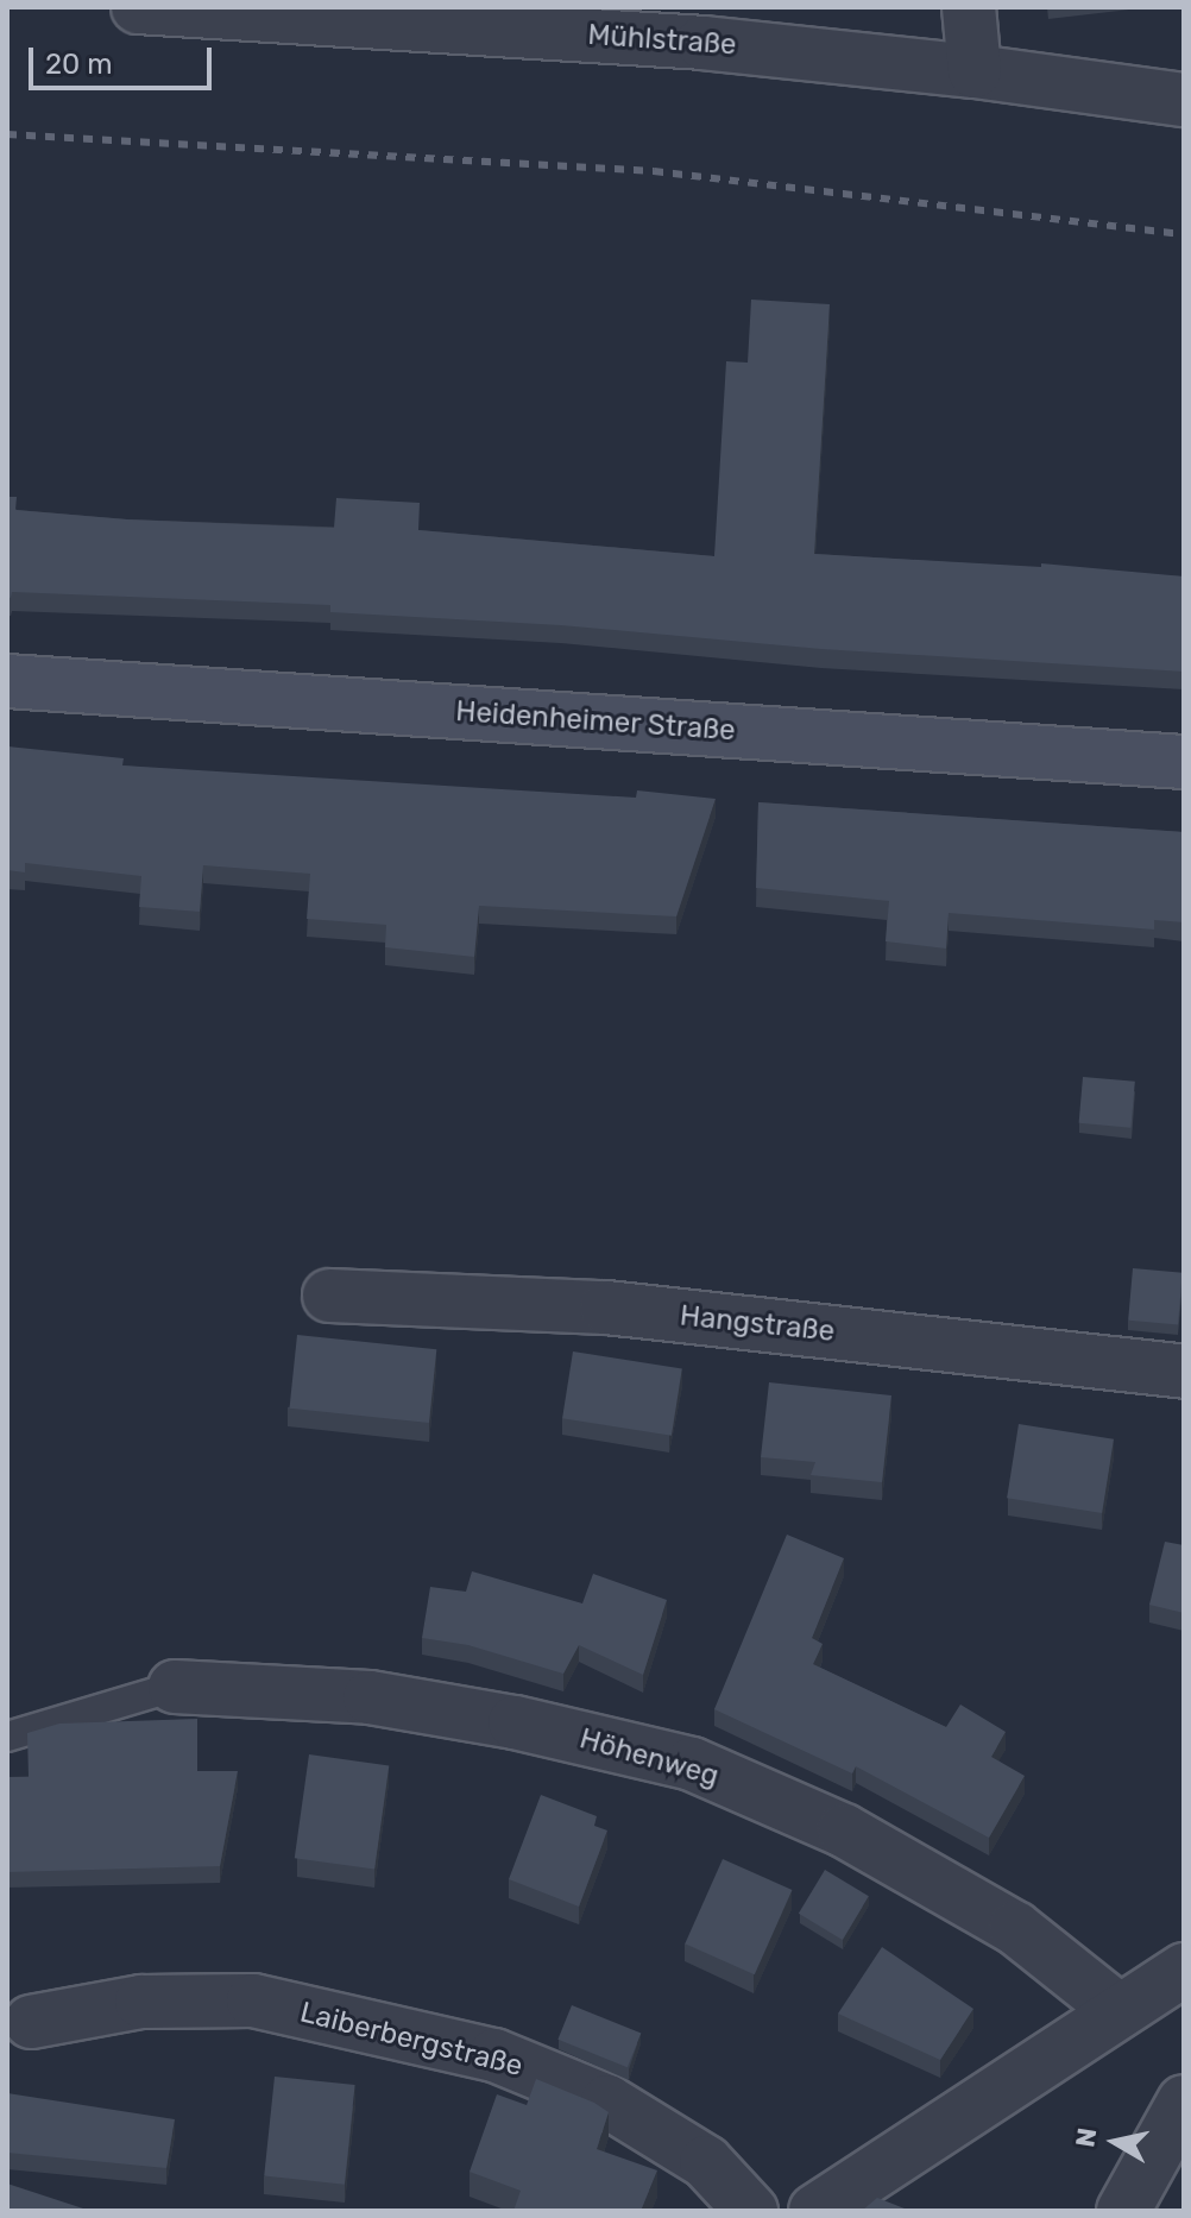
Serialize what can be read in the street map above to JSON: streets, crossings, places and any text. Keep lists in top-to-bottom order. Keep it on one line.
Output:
{"streets":{"street":["Mühlstraße","Heidenheimer Straße","Hangstraße","Höhenweg","Laiberbergstraße"]},"scale_bar":"20 m","north":"left"}
